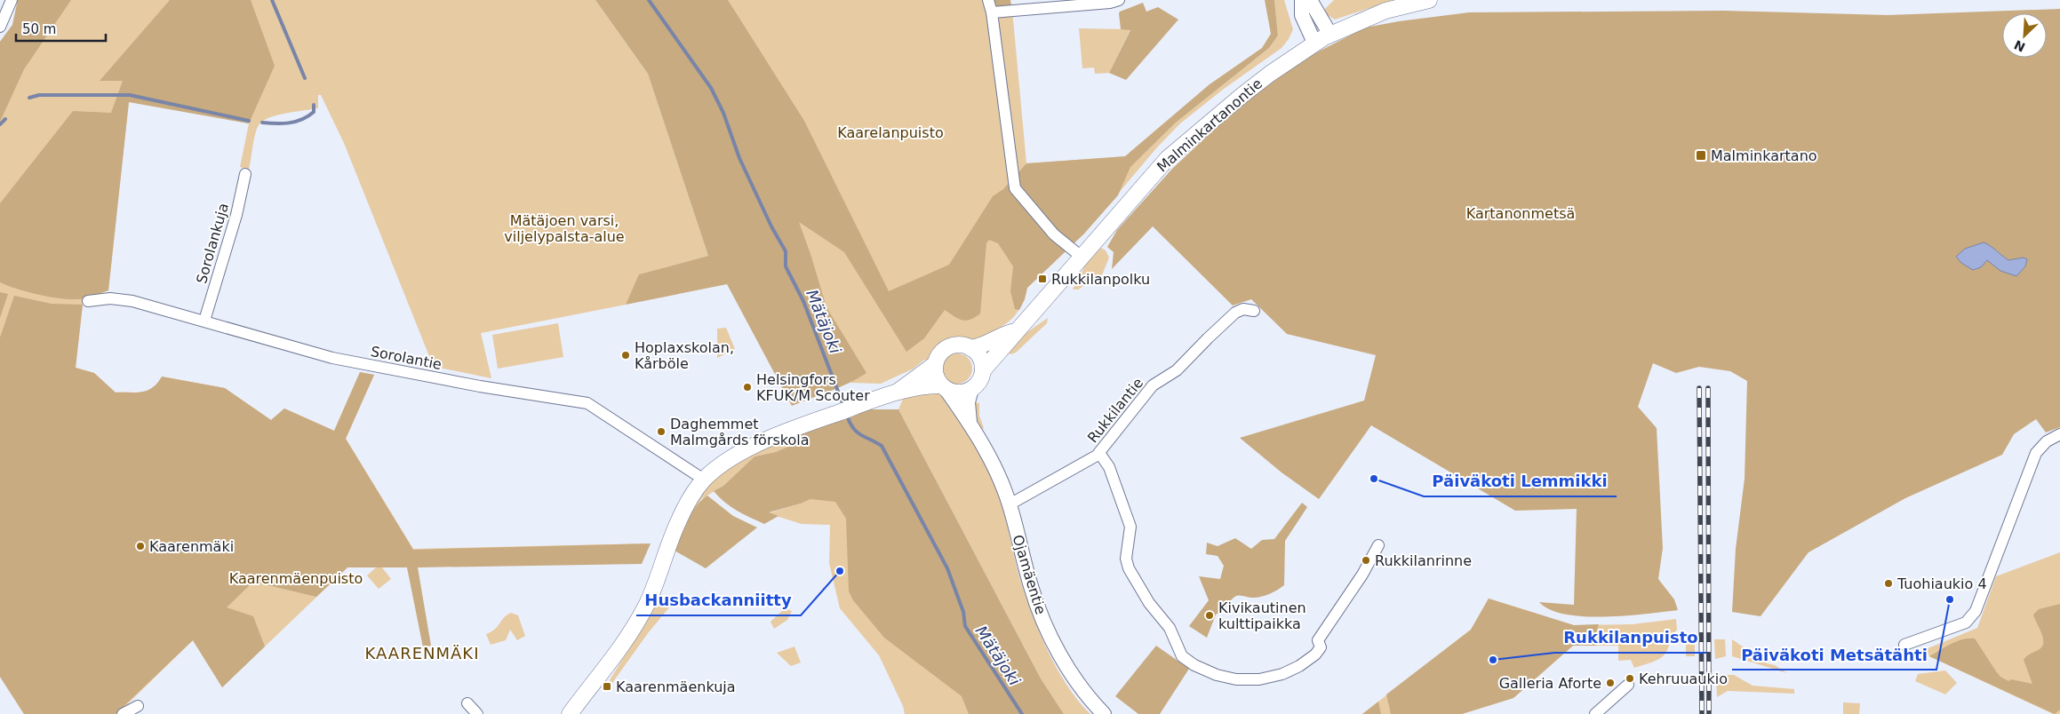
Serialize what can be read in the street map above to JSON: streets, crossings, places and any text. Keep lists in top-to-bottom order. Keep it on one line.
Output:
{"streets":{"main road":["Malminkartanontie"],"street":["Sorolankuja","Sorolantie","Rukkilantie","Ojamäentie"]},"crossings":[["Malminkartanontie","Ojamäentie"],["Sorolankuja","Sorolantie"],["Rukkilantie","Ojamäentie"]],"districts":["KAARENMÄKI"],"water":["Mätäjoki"],"parks":["Kaarelanpuisto","Kartanonmetsä","Mätäjoen varsi, viljelypalsta-alue","Kaarenmäenpuisto"],"places":{"transit":["Malminkartano","Rukkilanpolku","Kaarenmäenkuja"],"other":["Hoplaxskolan, Kårböle","Helsingfors KFUK/M Scouter","Daghemmet Malmgårds förskola","Päiväkoti Lemmikki","Kaarenmäki","Rukkilanrinne","Husbackanniitty","Tuohiaukio 4","Päiväkoti Metsätähti","Kivikautinen kulttipaikka","Rukkilanpuisto","Kehruuaukio","Galleria Aforte"]},"scale_bar":"50 m","north":"bottom left"}
